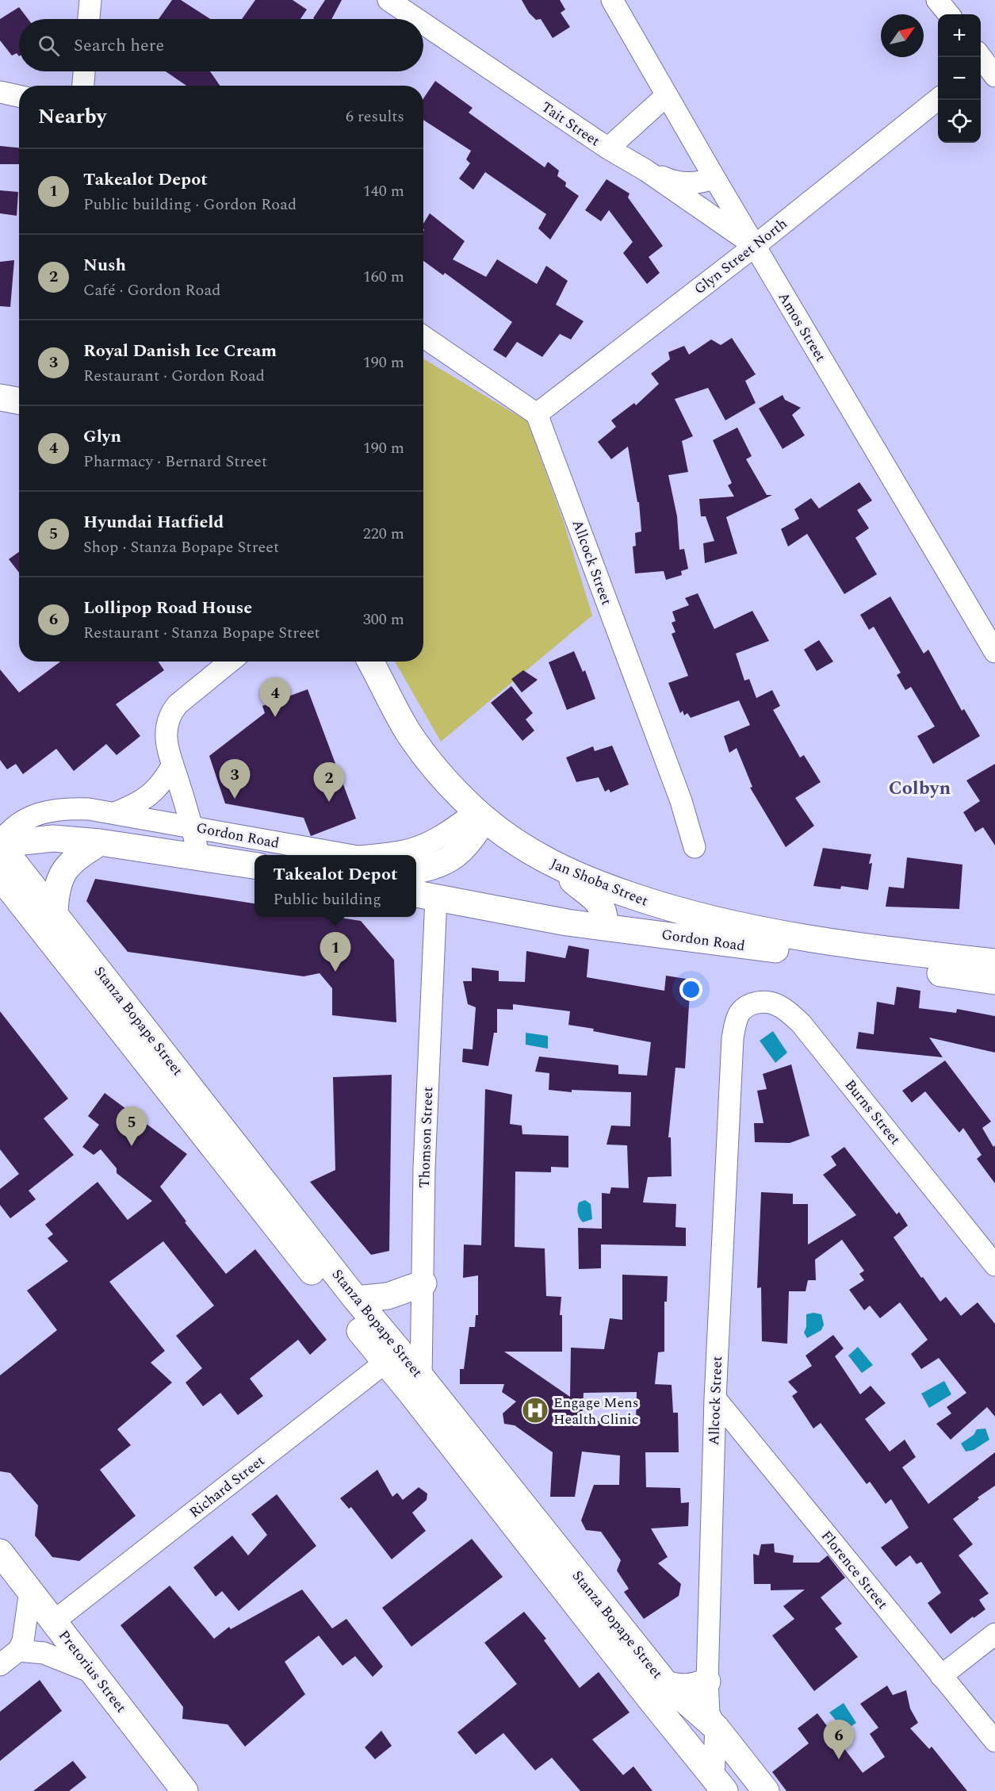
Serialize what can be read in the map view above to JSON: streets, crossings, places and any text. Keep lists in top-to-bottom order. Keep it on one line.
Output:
{"streets":{"main road":["Gordon Road","Jan Shoba Street","Stanza Bopape Street","Pretorius Street"],"street":["Tait Street","Glyn Street North","Amos Street","Allcock Street","Burns Street","Thomson Street","Richard Street","Florence Street"]},"crossings":[["Tait Street","Glyn Street North"],["Tait Street","Amos Street"],["Glyn Street North","Amos Street"],["Glyn Street North","Allcock Street"],["Allcock Street","Stanza Bopape Street"],["Allcock Street","Burns Street"],["Allcock Street","Florence Street"],["Gordon Road","Jan Shoba Street"],["Gordon Road","Stanza Bopape Street"],["Gordon Road","Thomson Street"],["Stanza Bopape Street","Thomson Street"],["Stanza Bopape Street","Richard Street"],["Richard Street","Pretorius Street"]],"districts":["Colbyn"],"places":{"hospital":["Engage Mens Health Clinic"]},"north":"top right","page":{"map_buttons":["+","−"],"search":"Search here","heading":["Nearby","6 results"],"list":[{"mark":"1","name":"Takealot Depot","note":"Public building · Gordon Road","value":"140 m"},{"mark":"2","name":"Nush","note":"Café · Gordon Road","value":"160 m"},{"mark":"3","name":"Royal Danish Ice Cream","note":"Restaurant · Gordon Road","value":"190 m"},{"mark":"4","name":"Glyn","note":"Pharmacy · Bernard Street","value":"190 m"},{"mark":"5","name":"Hyundai Hatfield","note":"Shop · Stanza Bopape Street","value":"220 m"},{"mark":"6","name":"Lollipop Road House","note":"Restaurant · Stanza Bopape Street","value":"300 m"}],"pins":["4","3","2","1","5","6"],"popup":["Takealot Depot","Public building"]}}
